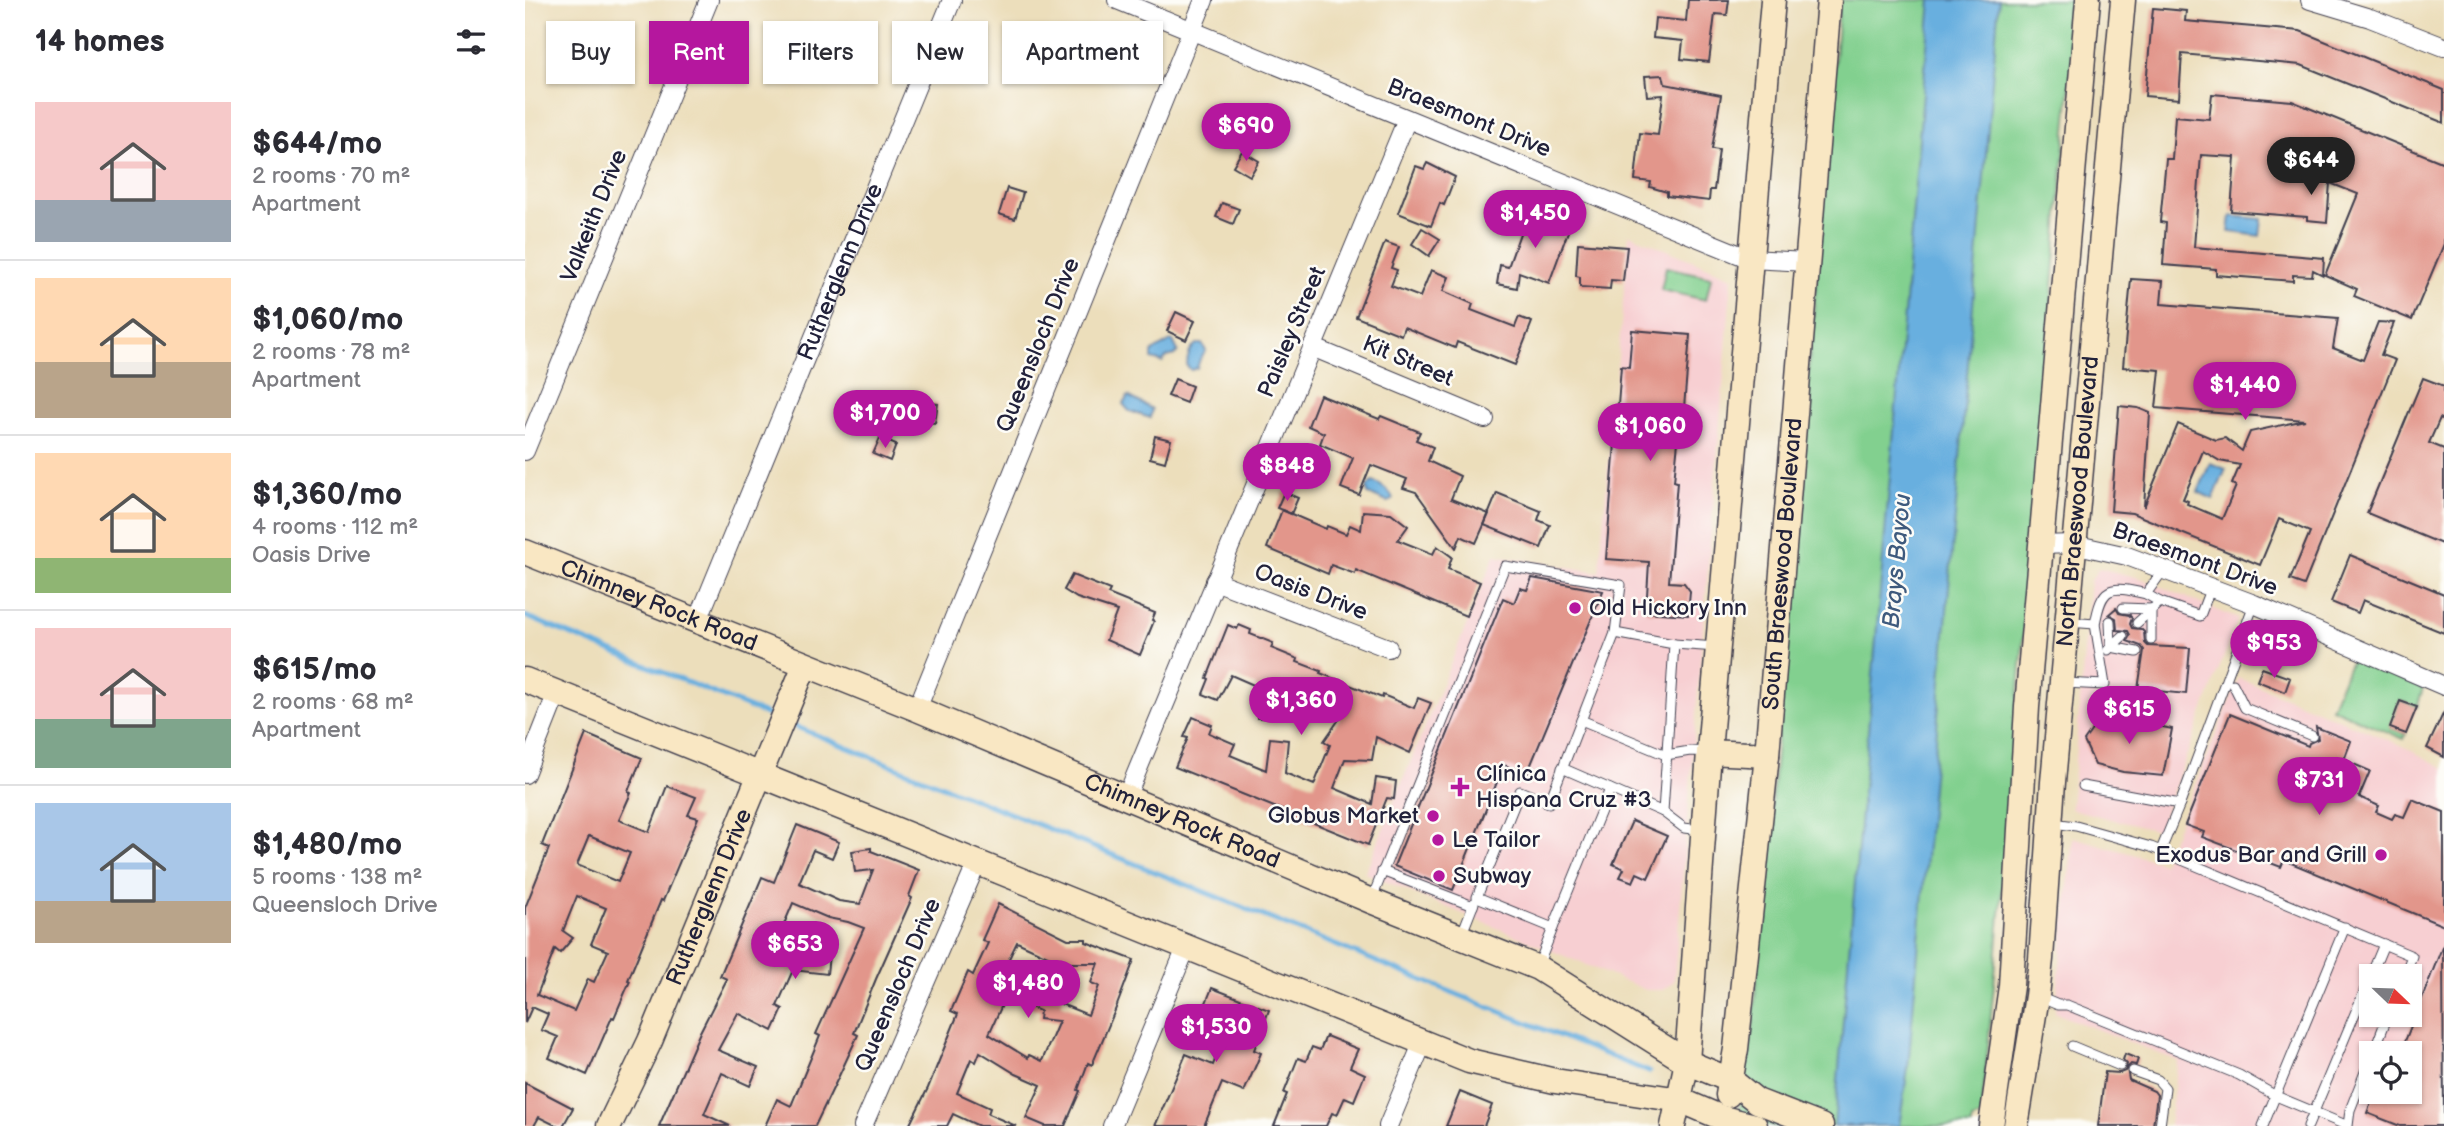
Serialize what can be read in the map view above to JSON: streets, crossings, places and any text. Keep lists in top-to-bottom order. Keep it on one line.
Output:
{"streets":{"main road":["Rutherglenn Drive","North Braeswood Boulevard","South Braeswood Boulevard","Chimney Rock Road"],"street":["Braesmont Drive","Valkeith Drive","Paisley Street","Queensloch Drive","Kit Street","Oasis Drive"]},"crossings":[["Braesmont Drive","Paisley Street"],["Braesmont Drive","Queensloch Drive"],["Braesmont Drive","North Braeswood Boulevard"],["Braesmont Drive","South Braeswood Boulevard"],["Rutherglenn Drive","Chimney Rock Road"],["Paisley Street","Kit Street"],["Paisley Street","Oasis Drive"],["Paisley Street","Chimney Rock Road"],["Queensloch Drive","Chimney Rock Road"],["South Braeswood Boulevard","Chimney Rock Road"]],"water":["Brays Bayou"],"places":{"other":["Old Hickory Inn","Globus Market","Le Tailor","Exodus Bar and Grill","Subway"],"health":["Clínica Hispana Cruz #3"]},"north":"bottom right","page":{"heading":"14 homes","chip":["Buy","Rent","Filters","New","Apartment"],"list":[{"name":"$644/mo","note":"2 rooms · 70 m² · Apartment"},{"name":"$1,060/mo","note":"2 rooms · 78 m² · Apartment"},{"name":"$1,360/mo","note":"4 rooms · 112 m² · Oasis Drive"},{"name":"$615/mo","note":"2 rooms · 68 m² · Apartment"},{"name":"$1,480/mo","note":"5 rooms · 138 m² · Queensloch Drive"}],"price":["$690","$644","$1,450","$1,440","$1,700","$1,060","$848","$953","$1,360","$615","$731","$653","$1,480","$1,530"]}}
